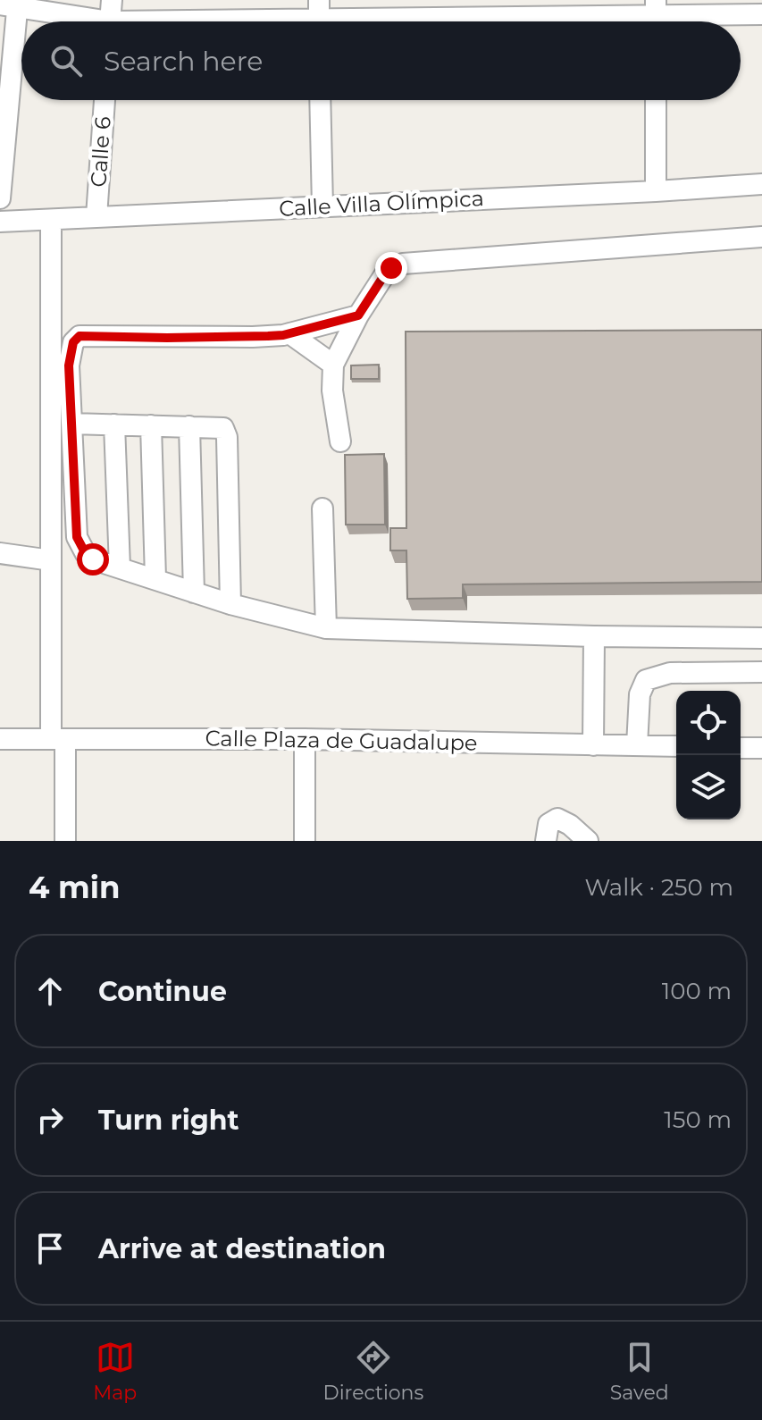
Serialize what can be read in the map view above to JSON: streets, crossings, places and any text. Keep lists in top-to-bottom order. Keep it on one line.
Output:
{"streets":{"street":["Calle 6","Calle Villa Olímpica","Calle Plaza de Guadalupe"]},"crossings":[["Calle 6","Calle Villa Olímpica"]],"page":{"search":"Search here","heading":["4 min","Walk · 250 m"],"list":[["Continue","100 m"],["Turn right","150 m"],"Arrive at destination"],"nav":["Map","Directions","Saved"]}}
